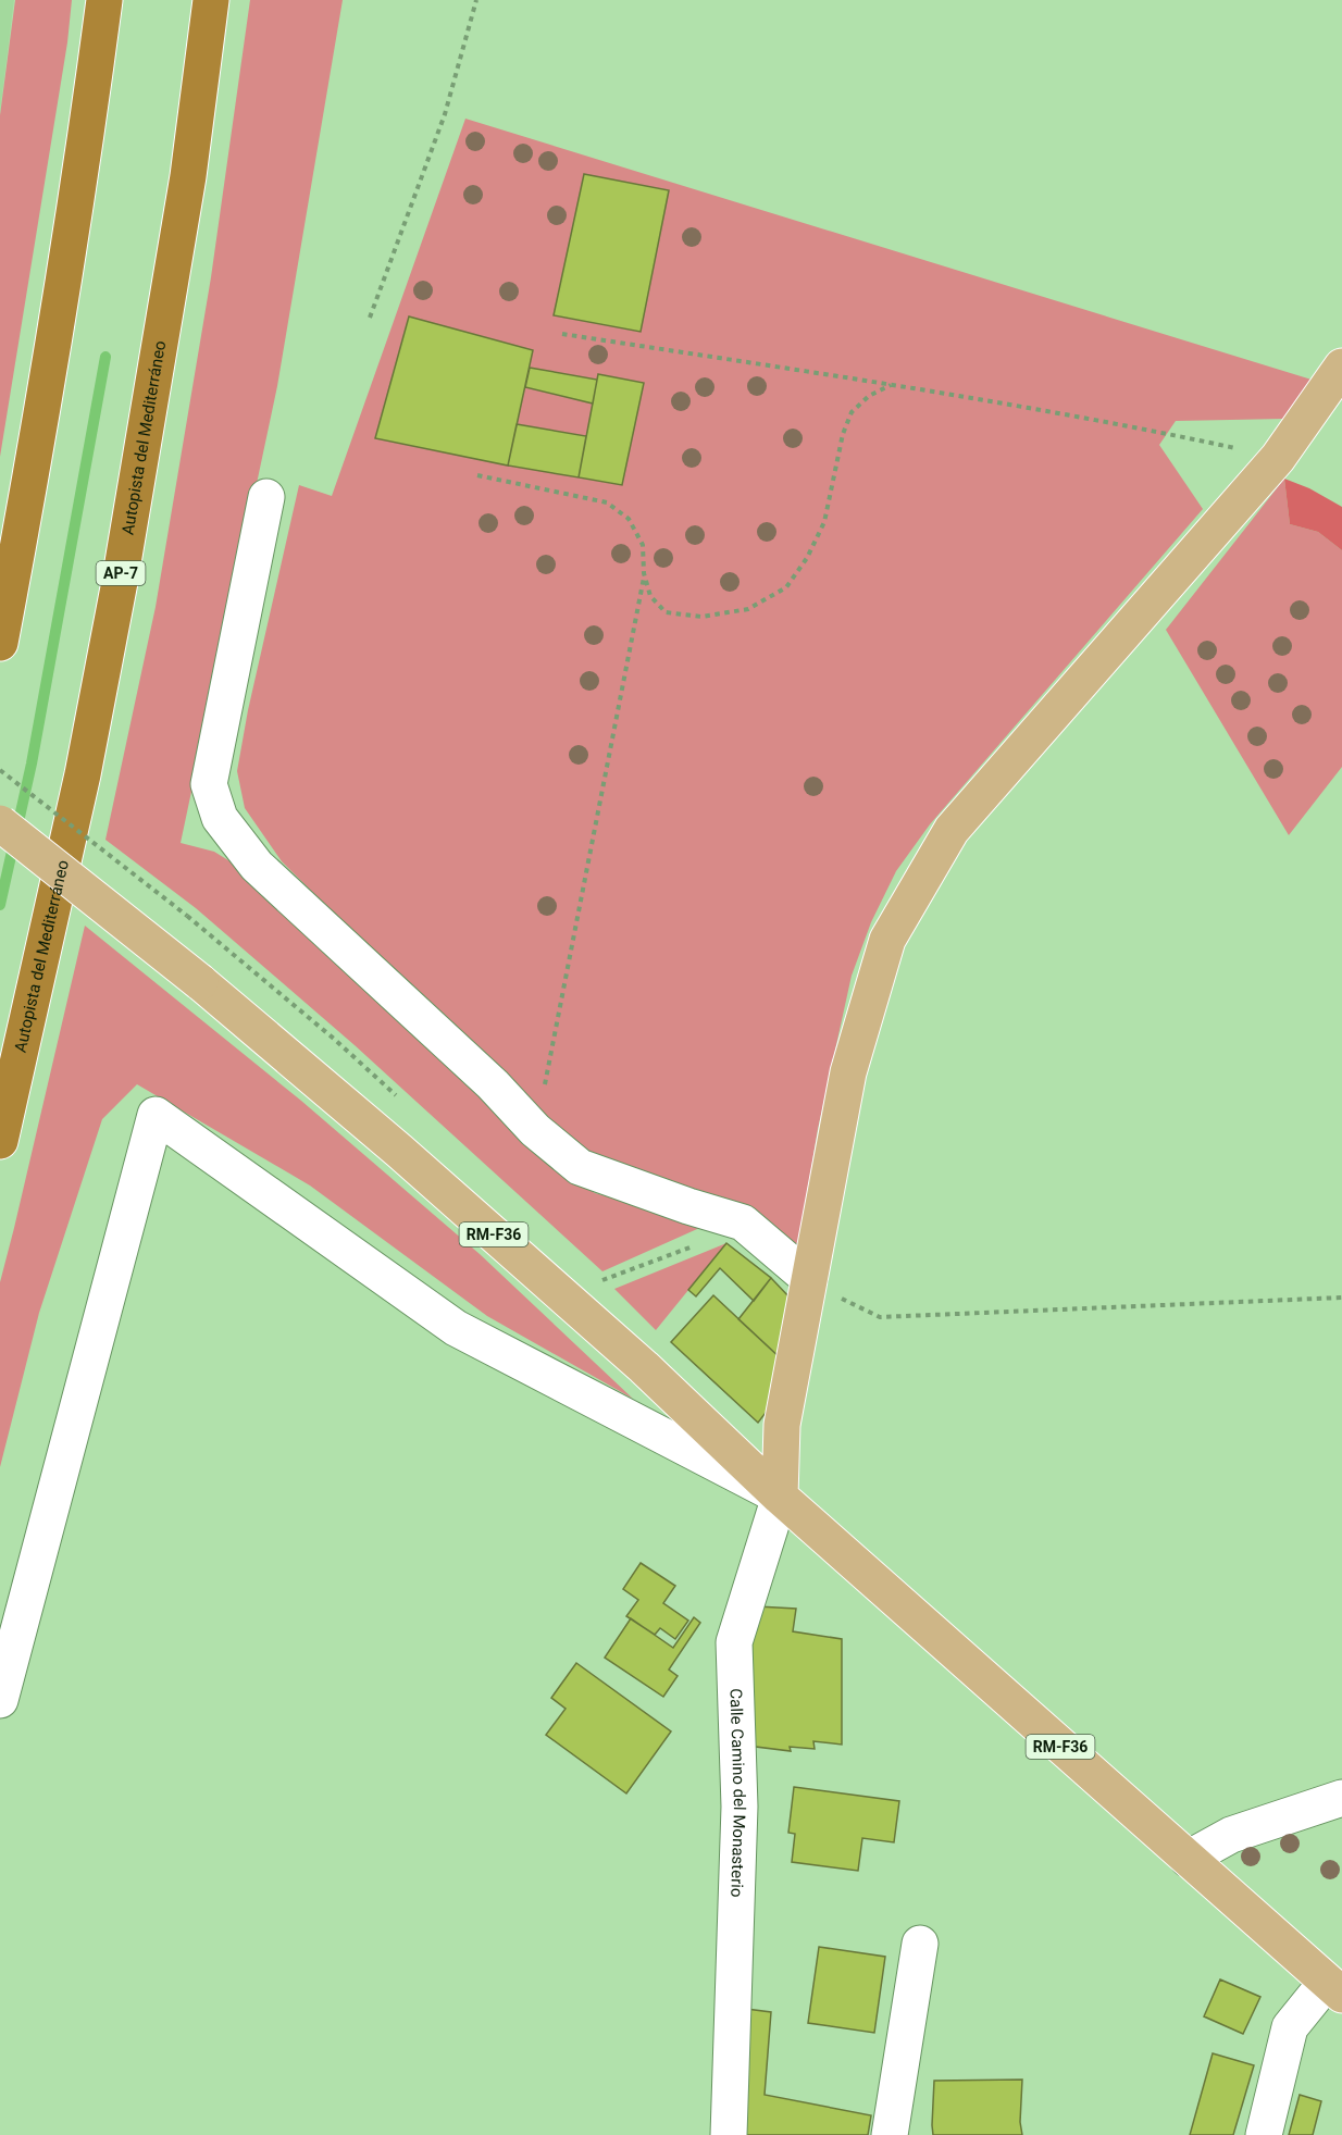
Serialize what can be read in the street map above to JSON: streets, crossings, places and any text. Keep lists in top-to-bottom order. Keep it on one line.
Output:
{"streets":{"highway":["Autopista del Mediterráneo","AP-7"],"main road":["RM-F36"],"street":["Calle Camino del Monasterio"]},"crossings":[["RM-F36","Calle Camino del Monasterio"]]}
